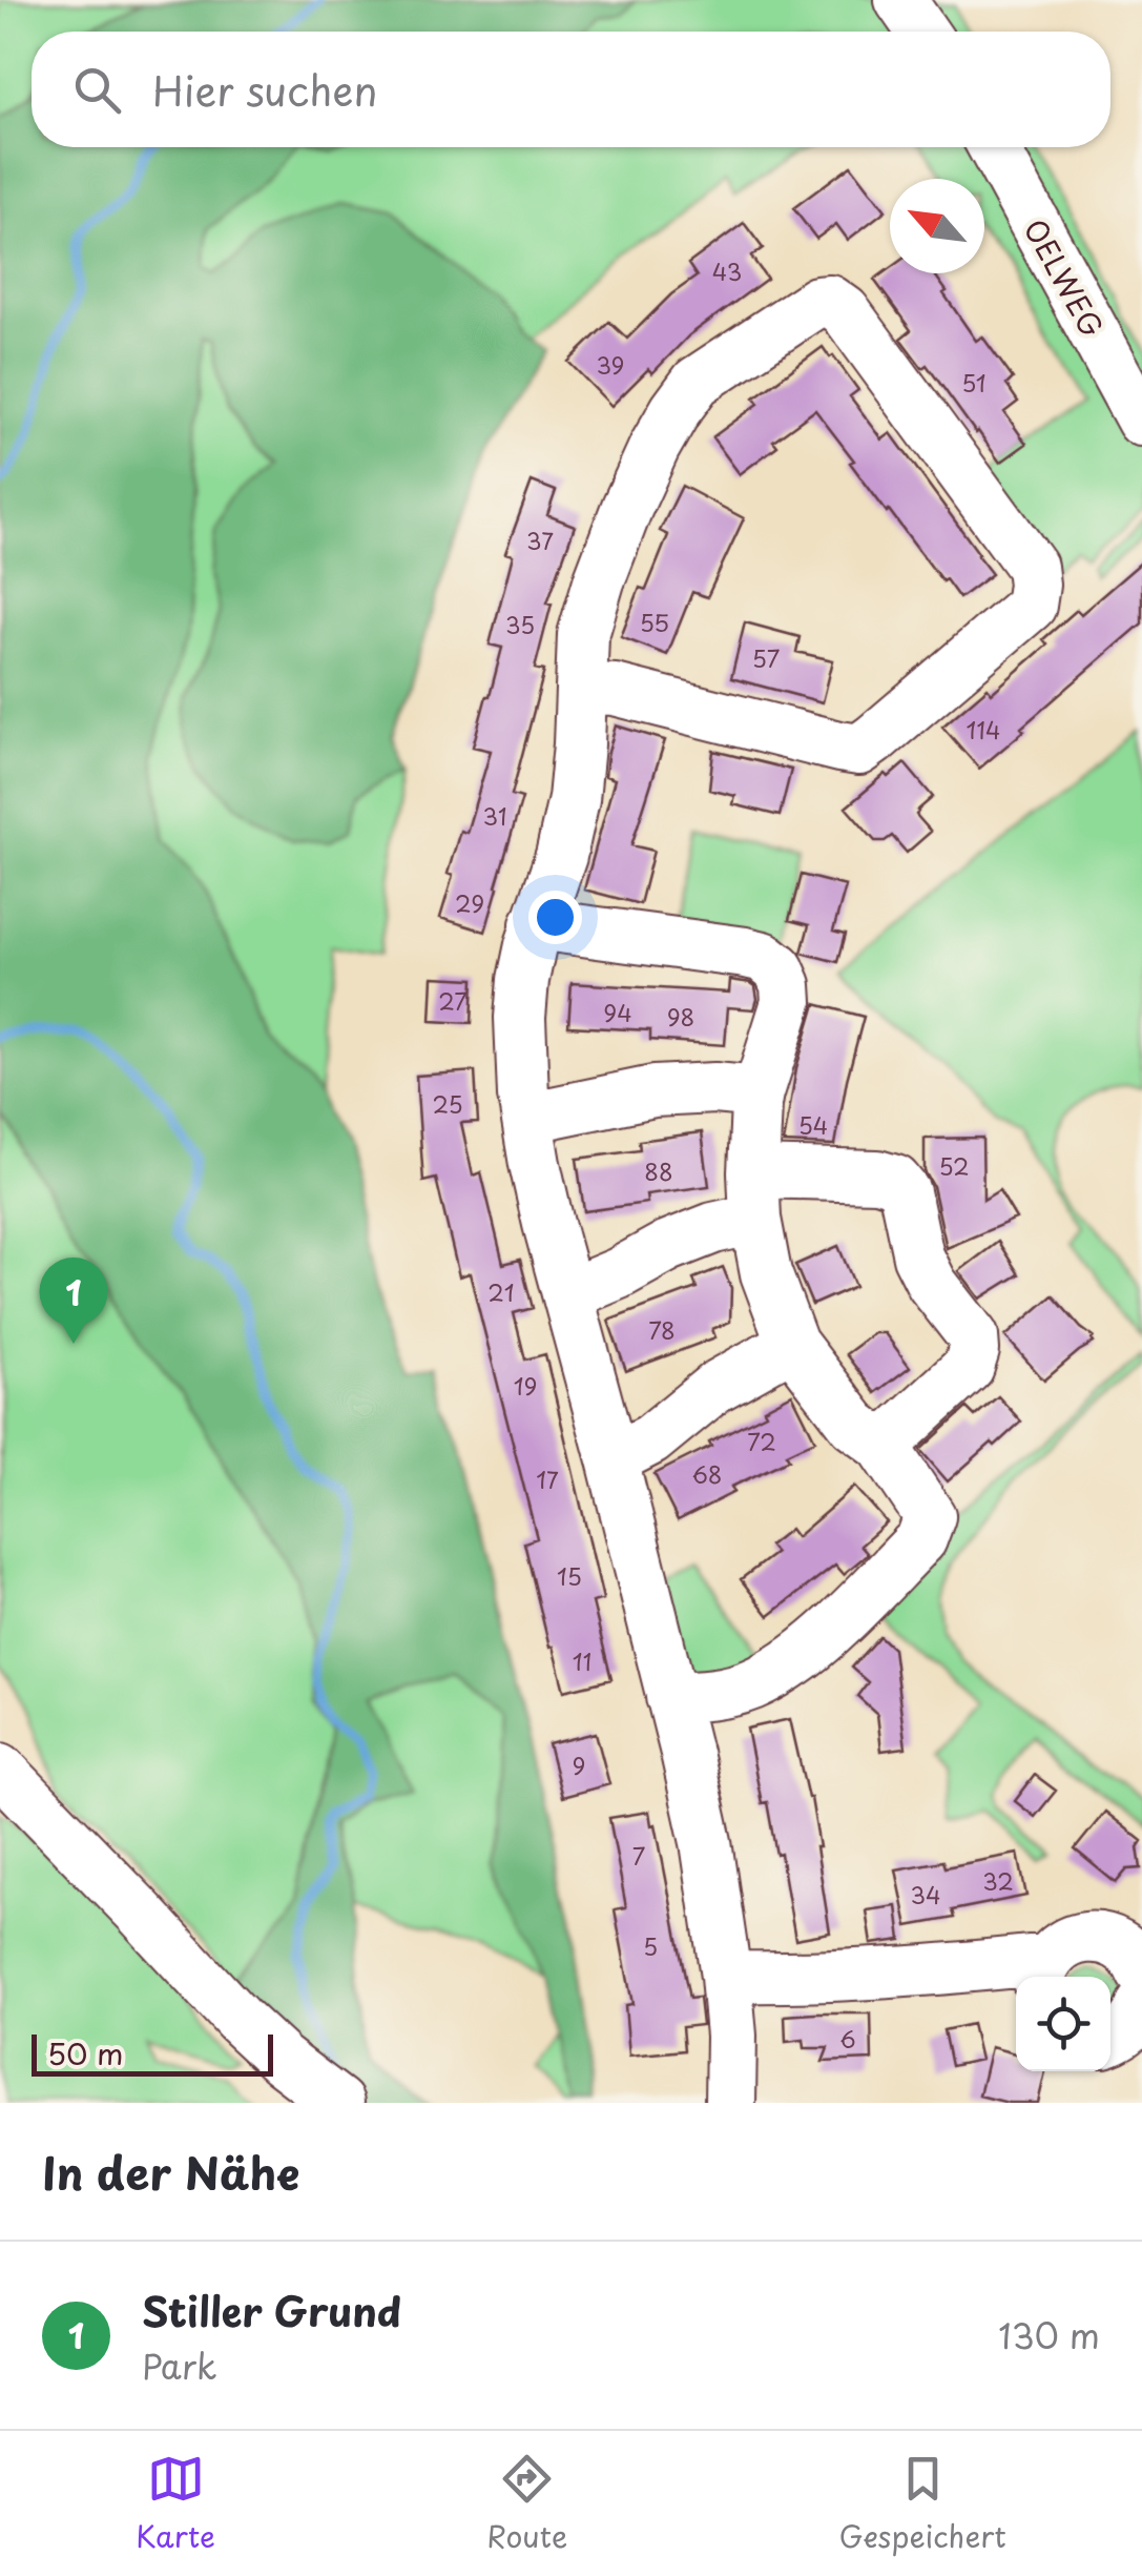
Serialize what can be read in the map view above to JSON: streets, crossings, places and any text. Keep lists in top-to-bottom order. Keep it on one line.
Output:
{"streets":{"street":["OELWEG"]},"house_numbers":["43","39","51","37","55","35","57","114","31","29","27","94","98","25","54","52","88","21","78","19","72","68","17","15","11","9","7","32","34","5","6"],"scale_bar":"50 m","north":"top left","page":{"search":"Hier suchen","pins":"1","scale":"50 m","heading":"In der Nähe","list":[{"mark":"1","name":"Stiller Grund","note":"Park","value":"130 m"}],"nav":["Karte","Route","Gespeichert"]}}
